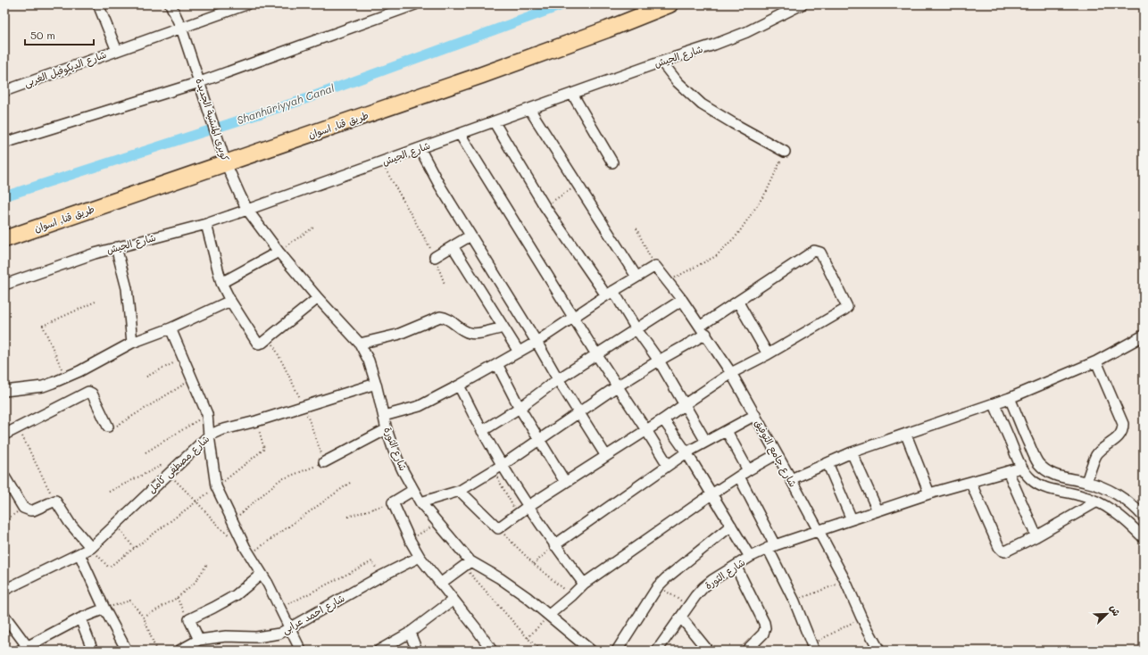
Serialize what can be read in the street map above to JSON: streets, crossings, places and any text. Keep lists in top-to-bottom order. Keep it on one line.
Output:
{"streets":{"highway":["طريق قنا, اسوان"],"street":["شارع الجيش","شارع الديكوفيل الغربى","كوبرى المنشية الجديدة","شارع الثورة","شارع جامع التوفيق","شارع مصطفى كامل","شارع احمد عرابى"]},"crossings":[["شارع الجيش","كوبرى المنشية الجديدة"],["شارع الجيش","شارع الثورة"],["شارع الديكوفيل الغربى","كوبرى المنشية الجديدة"],["كوبرى المنشية الجديدة","طريق قنا, اسوان"],["كوبرى المنشية الجديدة","شارع الثورة"],["شارع الثورة","شارع جامع التوفيق"],["شارع الثورة","شارع مصطفى كامل"]],"water":["Shanhūriyyah Canal"],"scale_bar":"50 m","north":"top right"}
